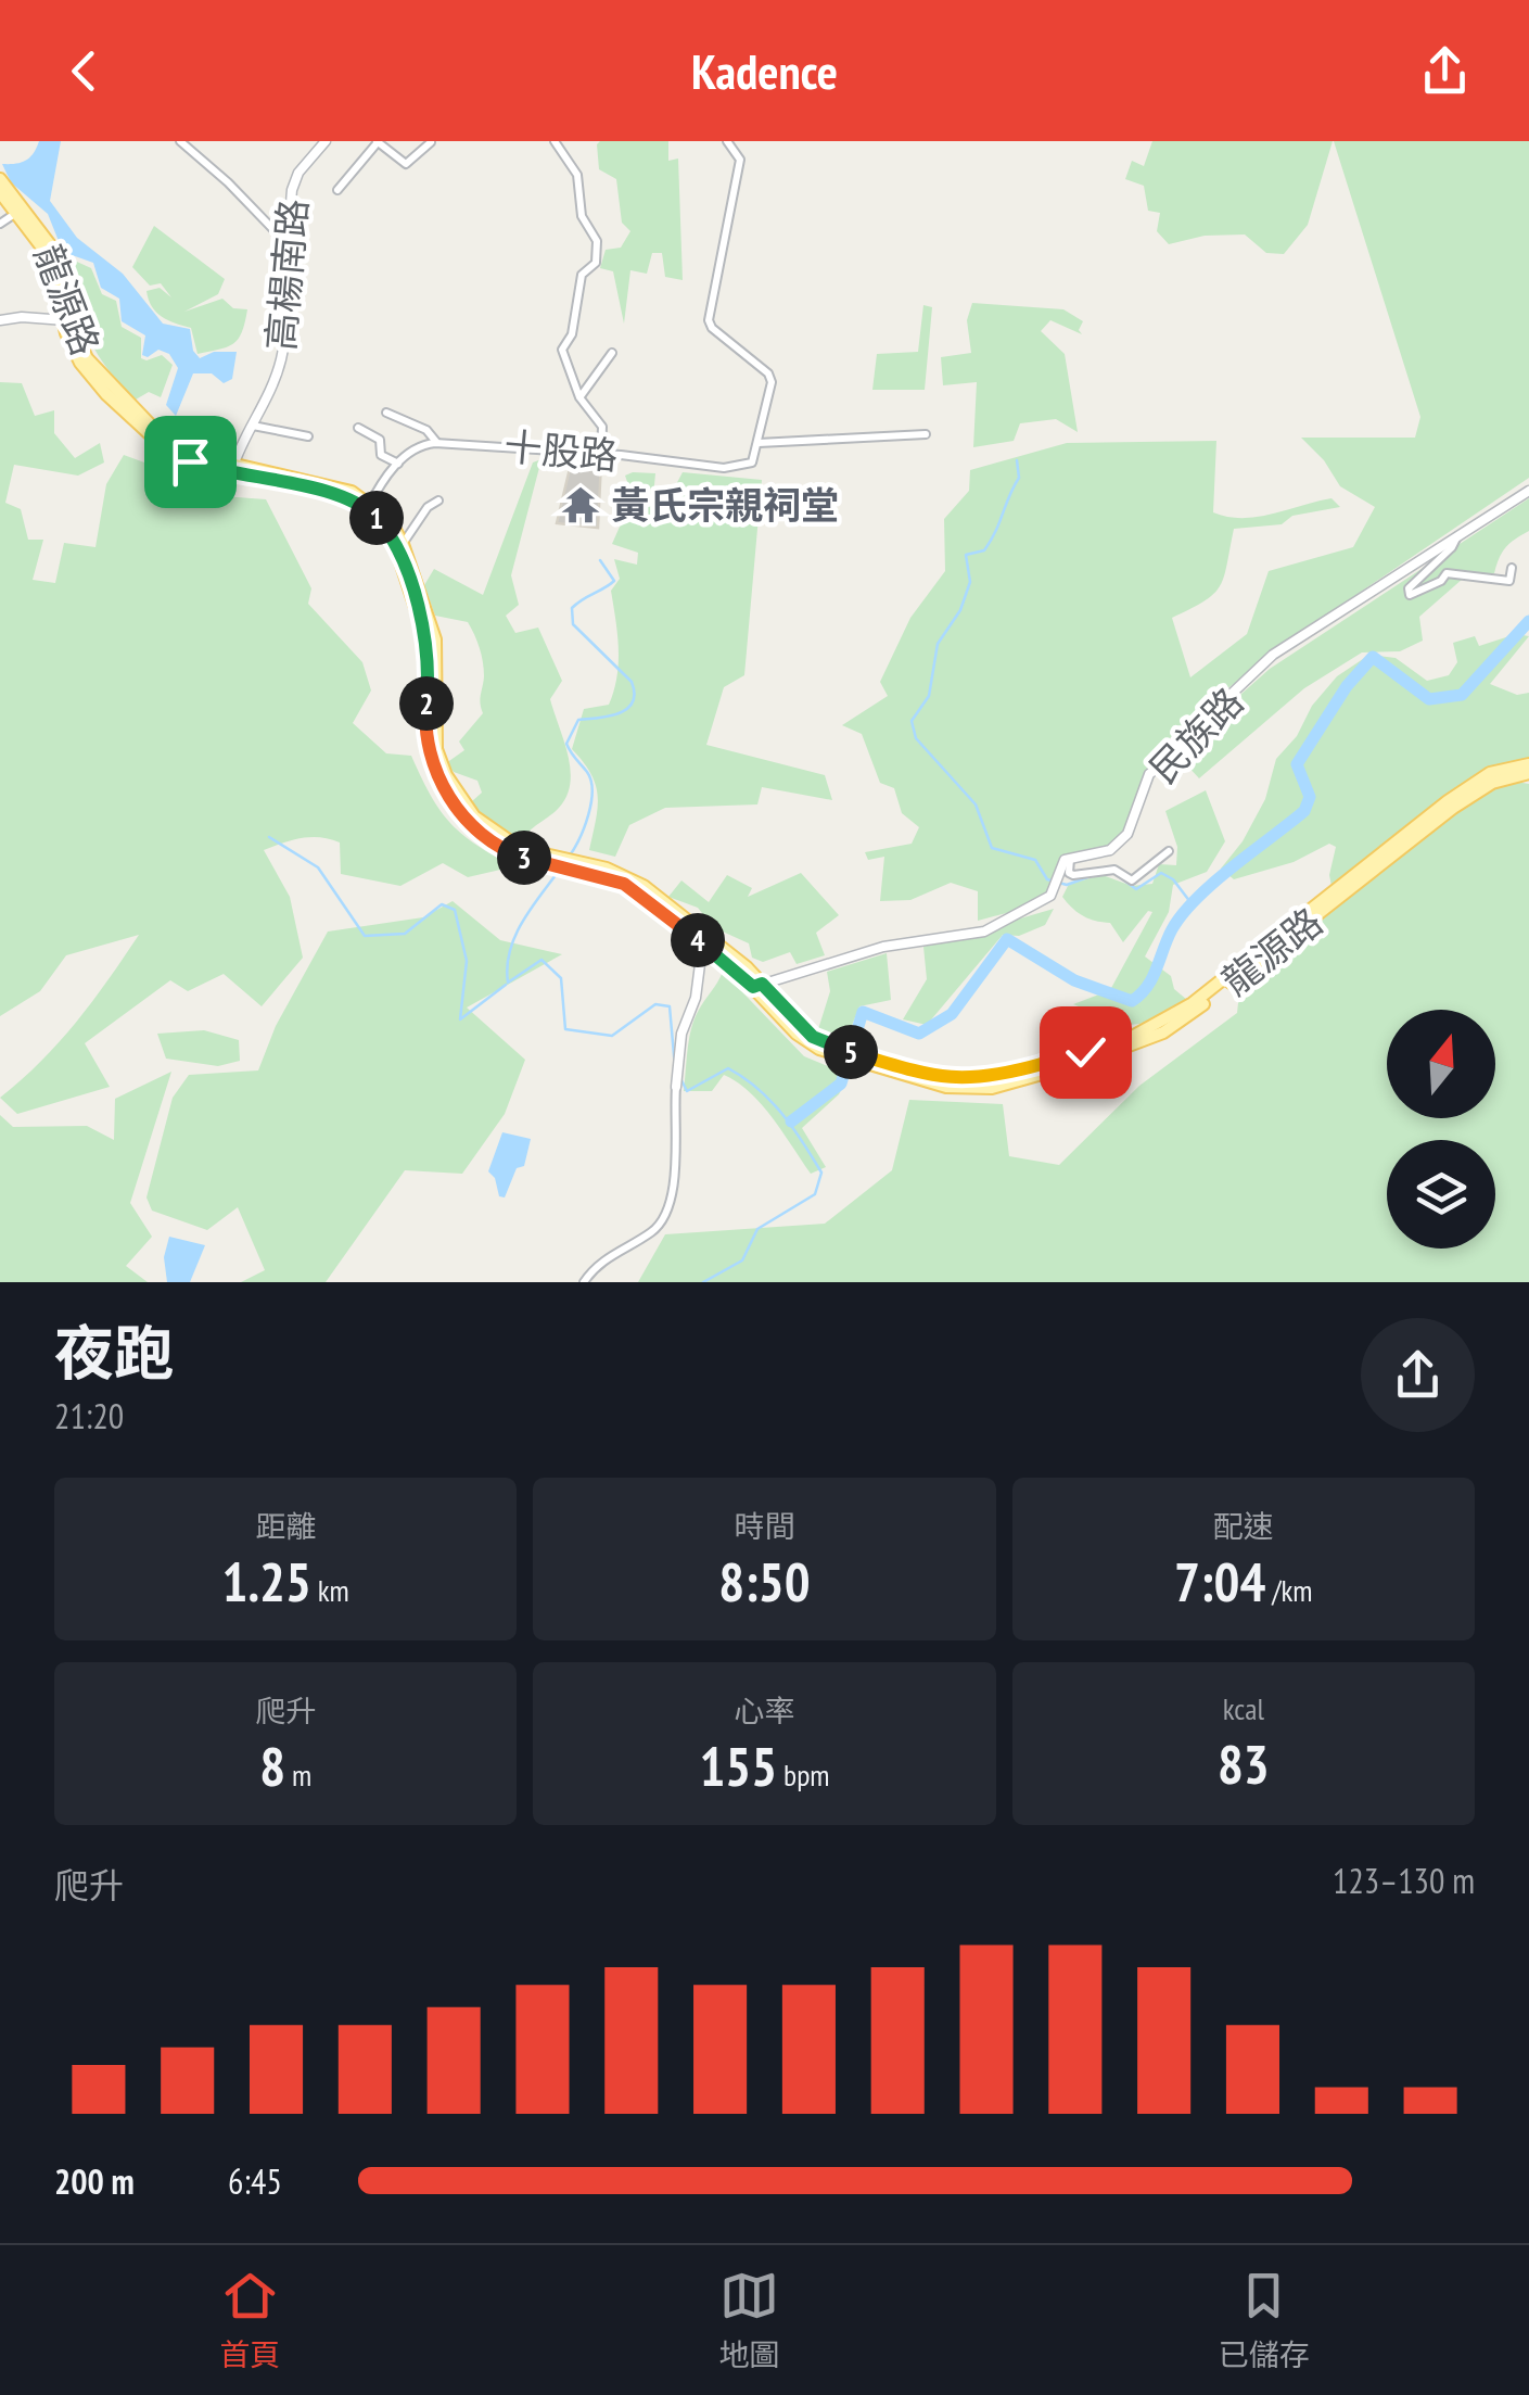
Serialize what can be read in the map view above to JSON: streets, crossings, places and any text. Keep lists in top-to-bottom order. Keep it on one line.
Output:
{"streets":{"main road":["龍源路"],"street":["高楊南路","十股路","民族路"]},"places":{"temple":["黃氏宗親祠堂"]},"north":"top","page":{"header":"Kadence","pins":["1","2","3","4","5"],"heading":["夜跑","21:20"],"stats":[["距離","1.25 km"],["時間","8:50"],["配速","7:04 /km"],["爬升","8 m"],["心率","155 bpm"],["kcal","83"]],"chart":["爬升","123–130 m"],"list":[{"name":"200 m","note":"6:45"}],"tabs":["首頁","地圖","已儲存"]}}
